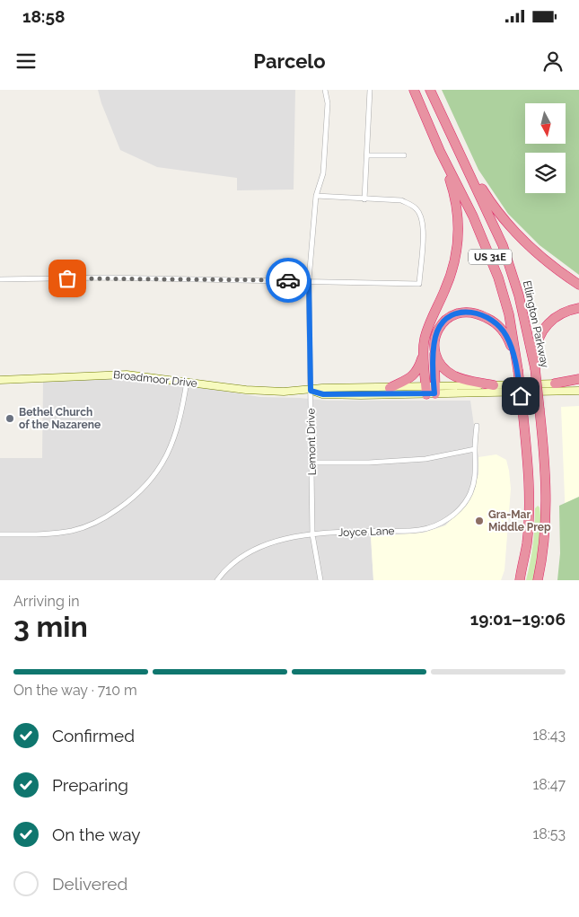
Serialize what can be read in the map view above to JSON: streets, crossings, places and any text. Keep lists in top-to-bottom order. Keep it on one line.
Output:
{"streets":{"highway":["US 31E","Ellington Parkway"],"main road":["Broadmoor Drive"],"street":["Lemont Drive","Joyce Lane"]},"crossings":[["Broadmoor Drive","Lemont Drive"],["Lemont Drive","Joyce Lane"]],"places":["Bethel Church of the Nazarene","Gra-Mar Middle Prep"],"north":"bottom","page":{"status":"18:58","header":"Parcelo","heading":["3 min","Arriving in","19:01–19:06"],"bar":"On the way · 710 m","list":[["Confirmed","18:43"],["Preparing","18:47"],["On the way","18:53"],"Delivered"]}}
